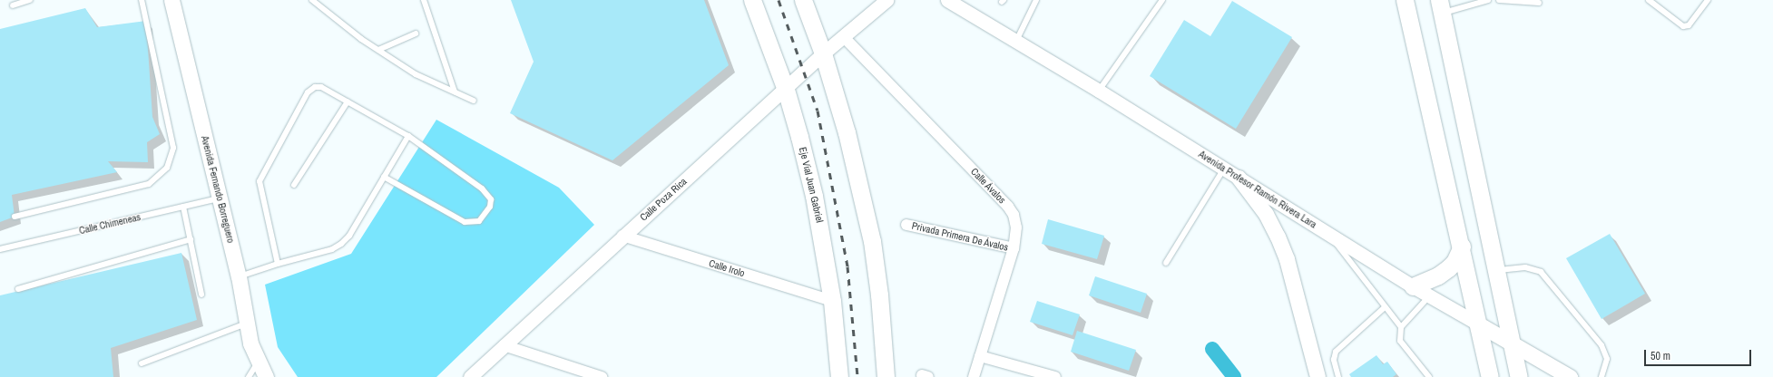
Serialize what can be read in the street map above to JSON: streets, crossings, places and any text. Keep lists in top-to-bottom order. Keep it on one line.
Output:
{"streets":{"main road":["Eje Vial Juan Gabriel","Avenida Fernando Borreguero","Avenida Profesor Ramón Rivera Lara"],"street":["Calle Ávalos","Calle Poza Rica","Privada Primera De Ávalos","Calle Irolo"],"lane":["Calle Chimeneas"]},"crossings":[["Eje Vial Juan Gabriel","Calle Poza Rica"],["Eje Vial Juan Gabriel","Calle Irolo"],["Calle Ávalos","Privada Primera De Ávalos"],["Avenida Fernando Borreguero","Calle Chimeneas"],["Calle Poza Rica","Calle Irolo"]],"scale_bar":"50 m"}
